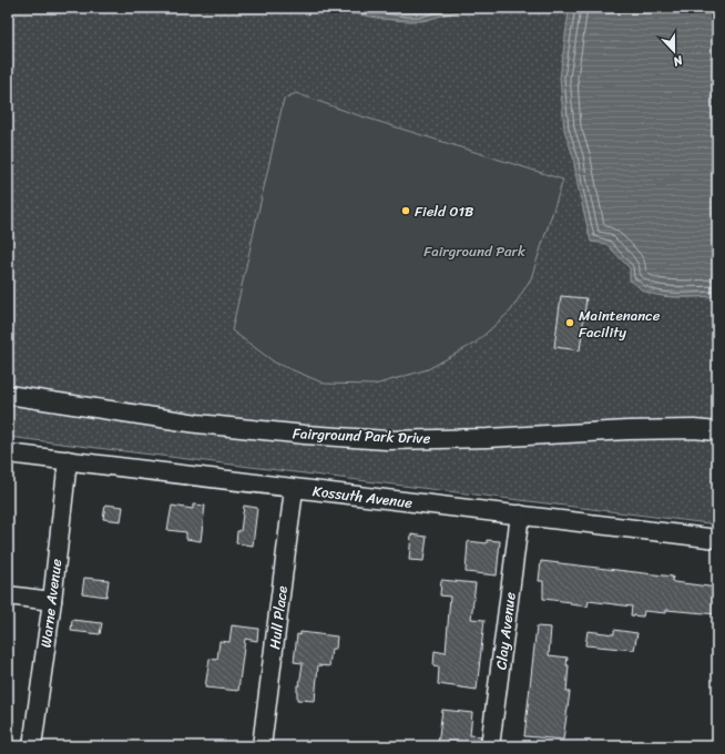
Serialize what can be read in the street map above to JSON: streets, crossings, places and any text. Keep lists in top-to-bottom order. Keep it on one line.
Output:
{"streets":{"street":["Fairground Park Drive","Kossuth Avenue","Warne Avenue","Hull Place","Clay Avenue"]},"crossings":[["Kossuth Avenue","Warne Avenue"],["Kossuth Avenue","Hull Place"],["Kossuth Avenue","Clay Avenue"]],"parks":["Fairground Park"],"places":["Field 01B","Maintenance Facility"],"north":"bottom"}
